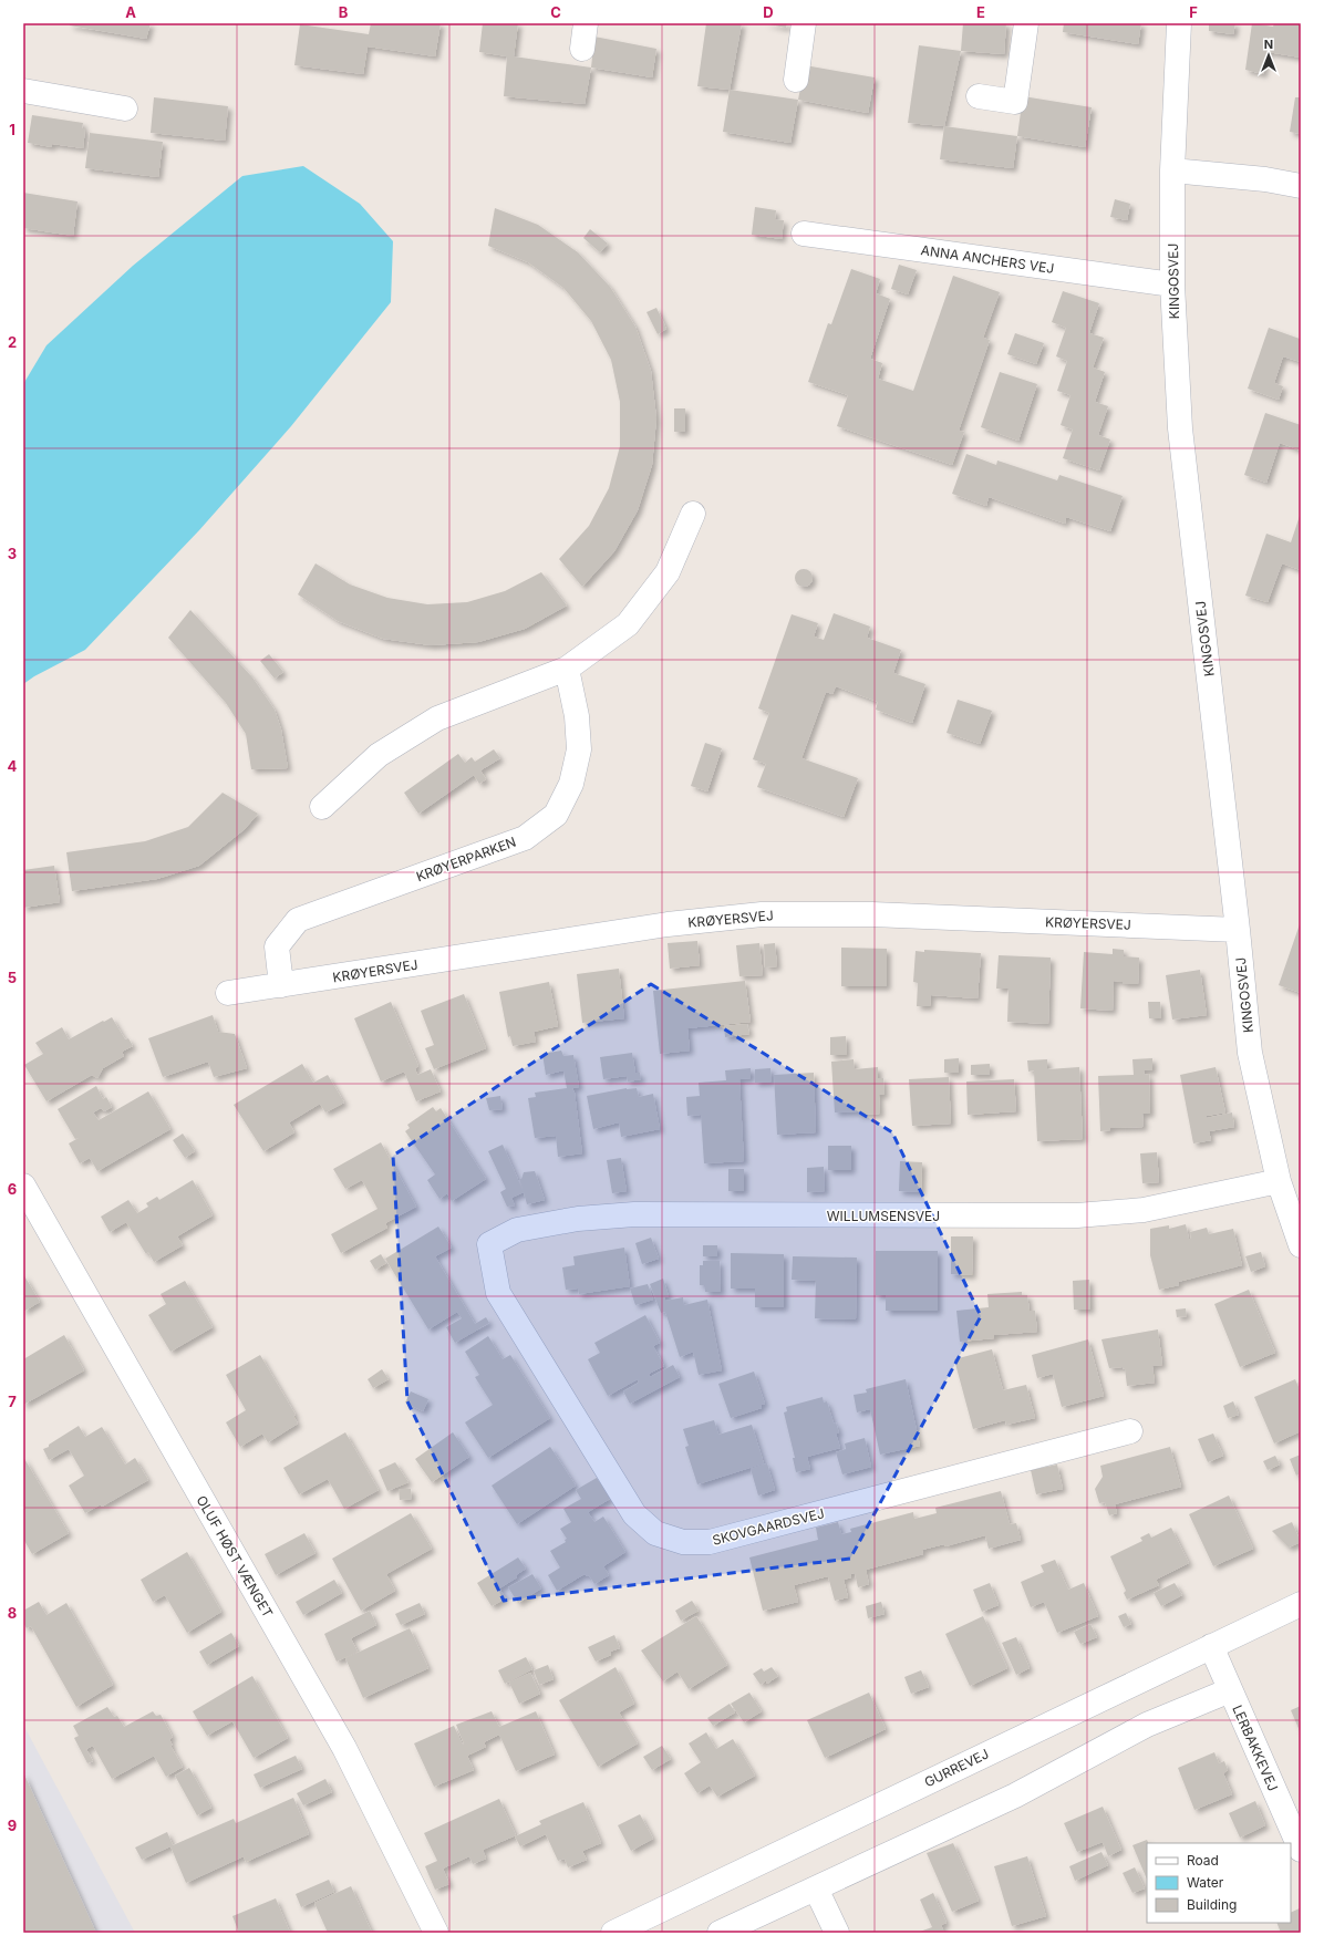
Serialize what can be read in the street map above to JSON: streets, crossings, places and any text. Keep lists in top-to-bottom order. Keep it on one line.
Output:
{"streets":{"street":["ANNA ANCHERS VEJ","KINGOSVEJ","KRØYERPARKEN","KRØYERSVEJ","WILLUMSENSVEJ","SKOVGAARDSVEJ","OLUF HØST VÆNGET","LERBAKKEVEJ","GURREVEJ"]},"crossings":[["ANNA ANCHERS VEJ","KINGOSVEJ"],["KINGOSVEJ","KRØYERSVEJ"],["KINGOSVEJ","WILLUMSENSVEJ"],["KRØYERPARKEN","KRØYERSVEJ"],["WILLUMSENSVEJ","SKOVGAARDSVEJ"],["LERBAKKEVEJ","GURREVEJ"]],"legend":["Road","Water","Building"],"north":"top","grid":{"columns":["A","B","C","D","E","F"],"rows":["1","2","3","4","5","6","7","8","9"]}}
